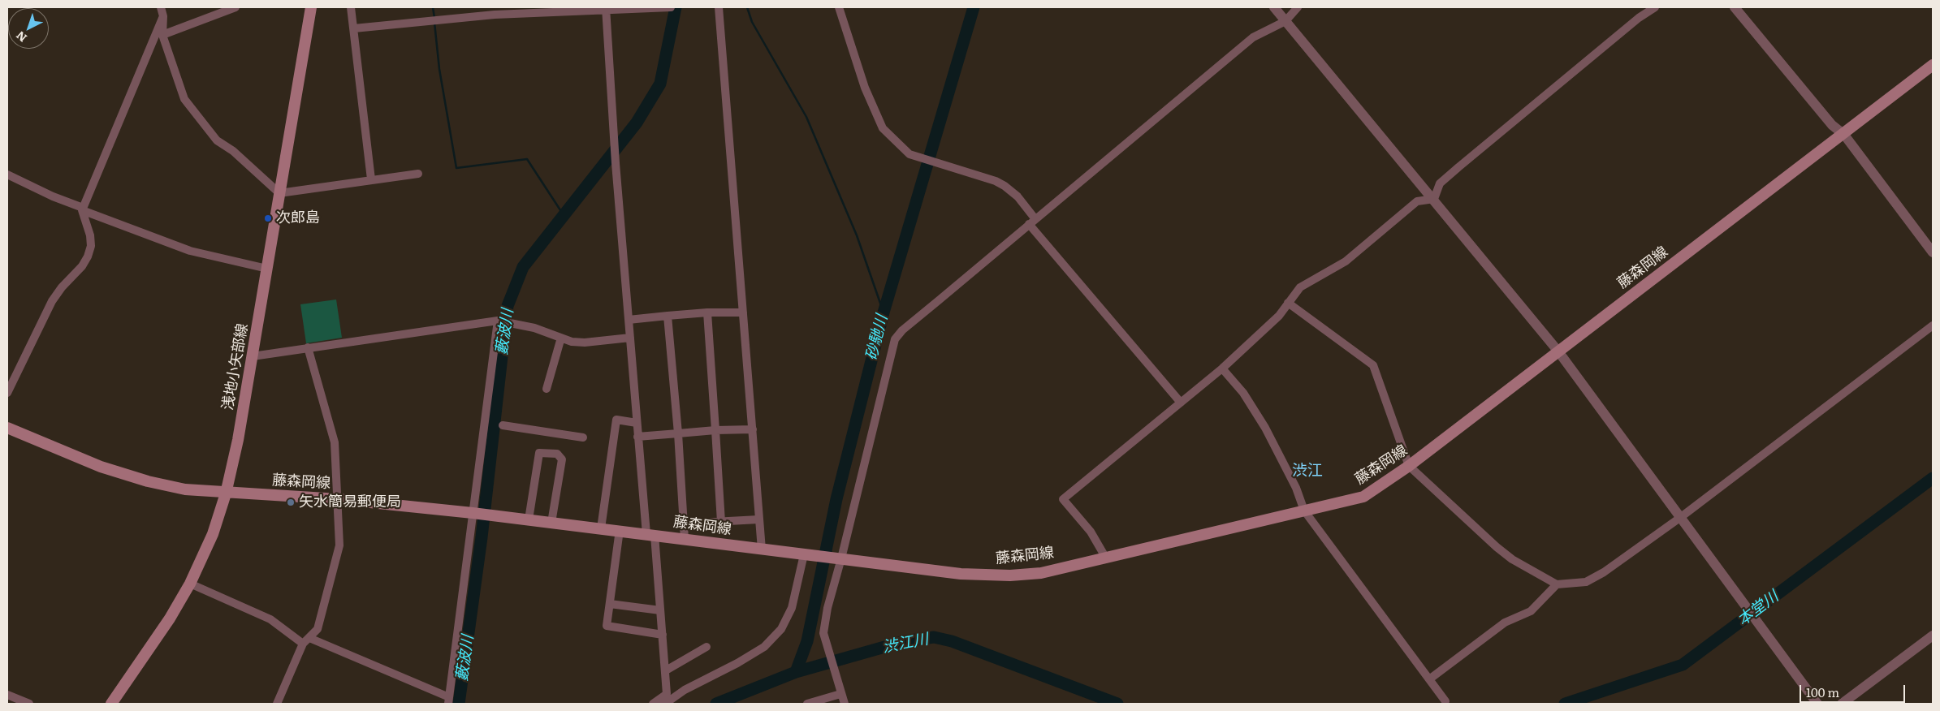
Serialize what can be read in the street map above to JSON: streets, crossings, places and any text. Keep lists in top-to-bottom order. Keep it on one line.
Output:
{"streets":{"main road":["藤森岡線","浅地小矢部線"]},"crossings":[["藤森岡線","浅地小矢部線"]],"districts":["渋江"],"water":["藪波川","砂馳川","本堂川","渋江川"],"places":["次郎島","矢水簡易郵便局"],"scale_bar":"100 m","north":"bottom left"}
